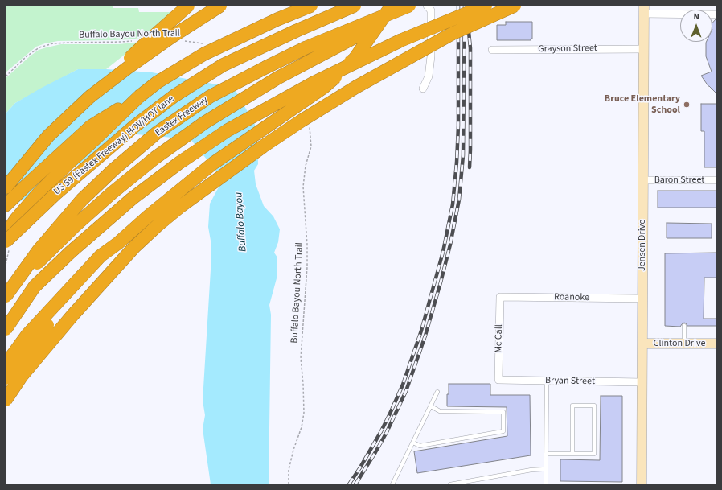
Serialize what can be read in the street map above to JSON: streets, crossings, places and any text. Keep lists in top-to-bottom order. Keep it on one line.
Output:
{"streets":{"highway":["Eastex Freeway","US 59 (Eastex Freeway) HOV/HOT lane"],"main road":["Jensen Drive","Clinton Drive"],"street":["Grayson Street","Baron Street","Roanoke","Mc Call","Bryan Street"],"path":["Buffalo Bayou North Trail"]},"crossings":[["Grayson Street","Jensen Drive"],["Baron Street","Jensen Drive"],["Jensen Drive","Roanoke"],["Jensen Drive","Clinton Drive"],["Jensen Drive","Bryan Street"],["Roanoke","Mc Call"],["Mc Call","Bryan Street"]],"water":["Buffalo Bayou"],"places":["Bruce Elementary School"],"north":"top"}
